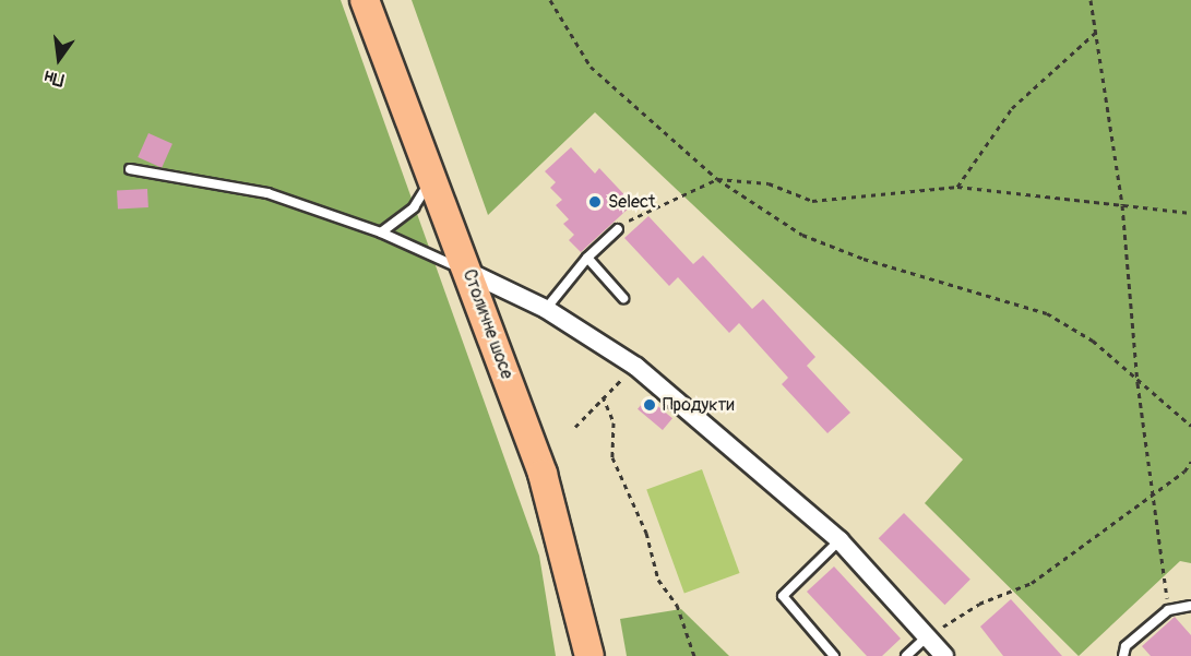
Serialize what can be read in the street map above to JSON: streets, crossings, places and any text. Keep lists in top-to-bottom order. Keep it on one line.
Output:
{"streets":{"main road":["Столичне шосе"]},"places":["Select","Продукти"],"north":"bottom"}
